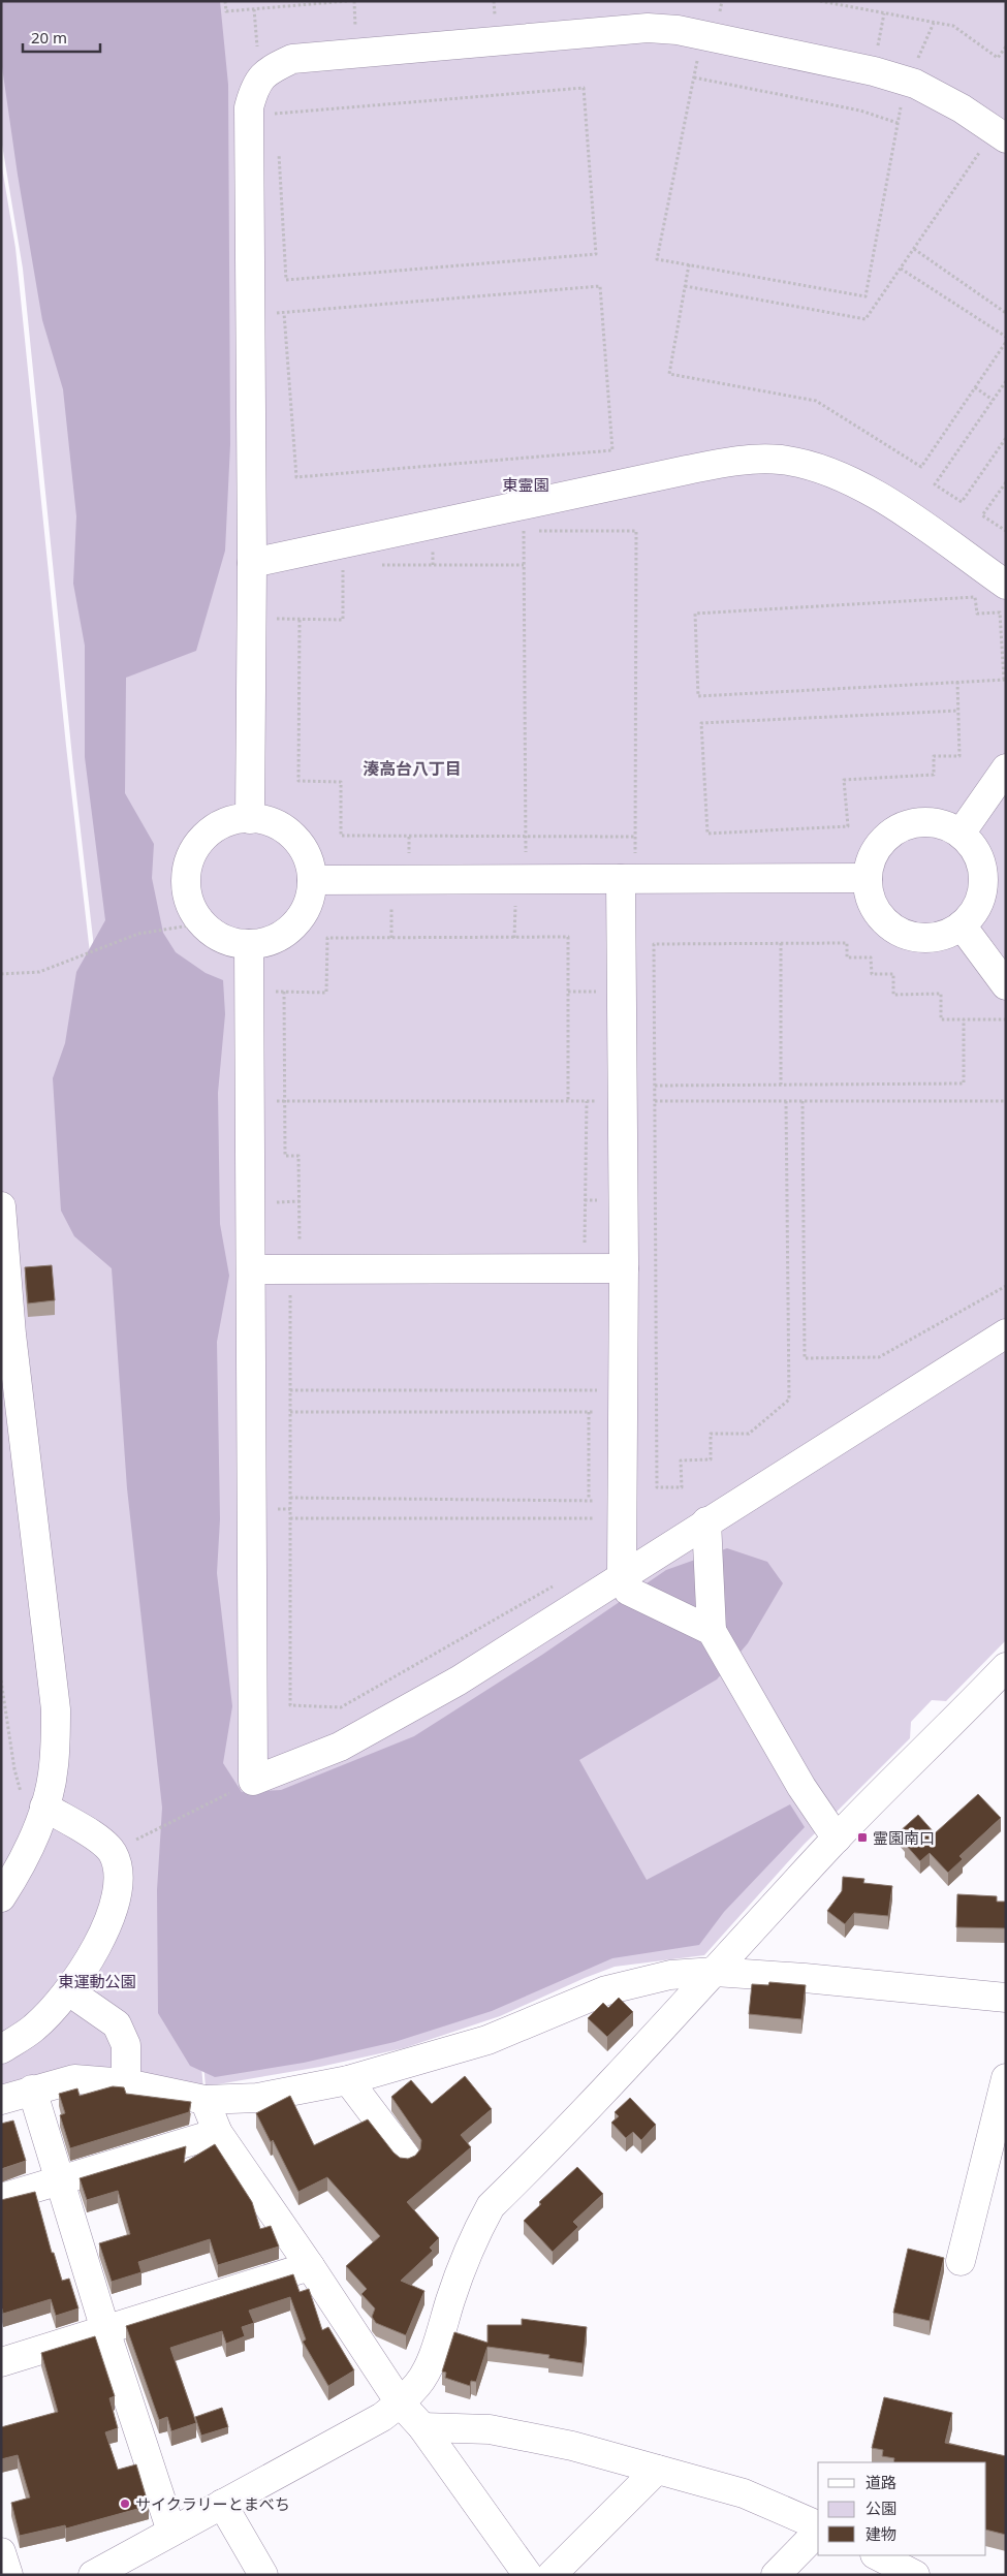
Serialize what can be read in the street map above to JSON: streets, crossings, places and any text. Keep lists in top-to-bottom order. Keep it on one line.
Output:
{"districts":["湊高台八丁目"],"parks":["東霊園","東運動公園"],"places":{"transit":["霊園南口"],"other":["サイクラリーとまべち"]},"legend":["道路","公園","建物"],"scale_bar":"20 m"}
